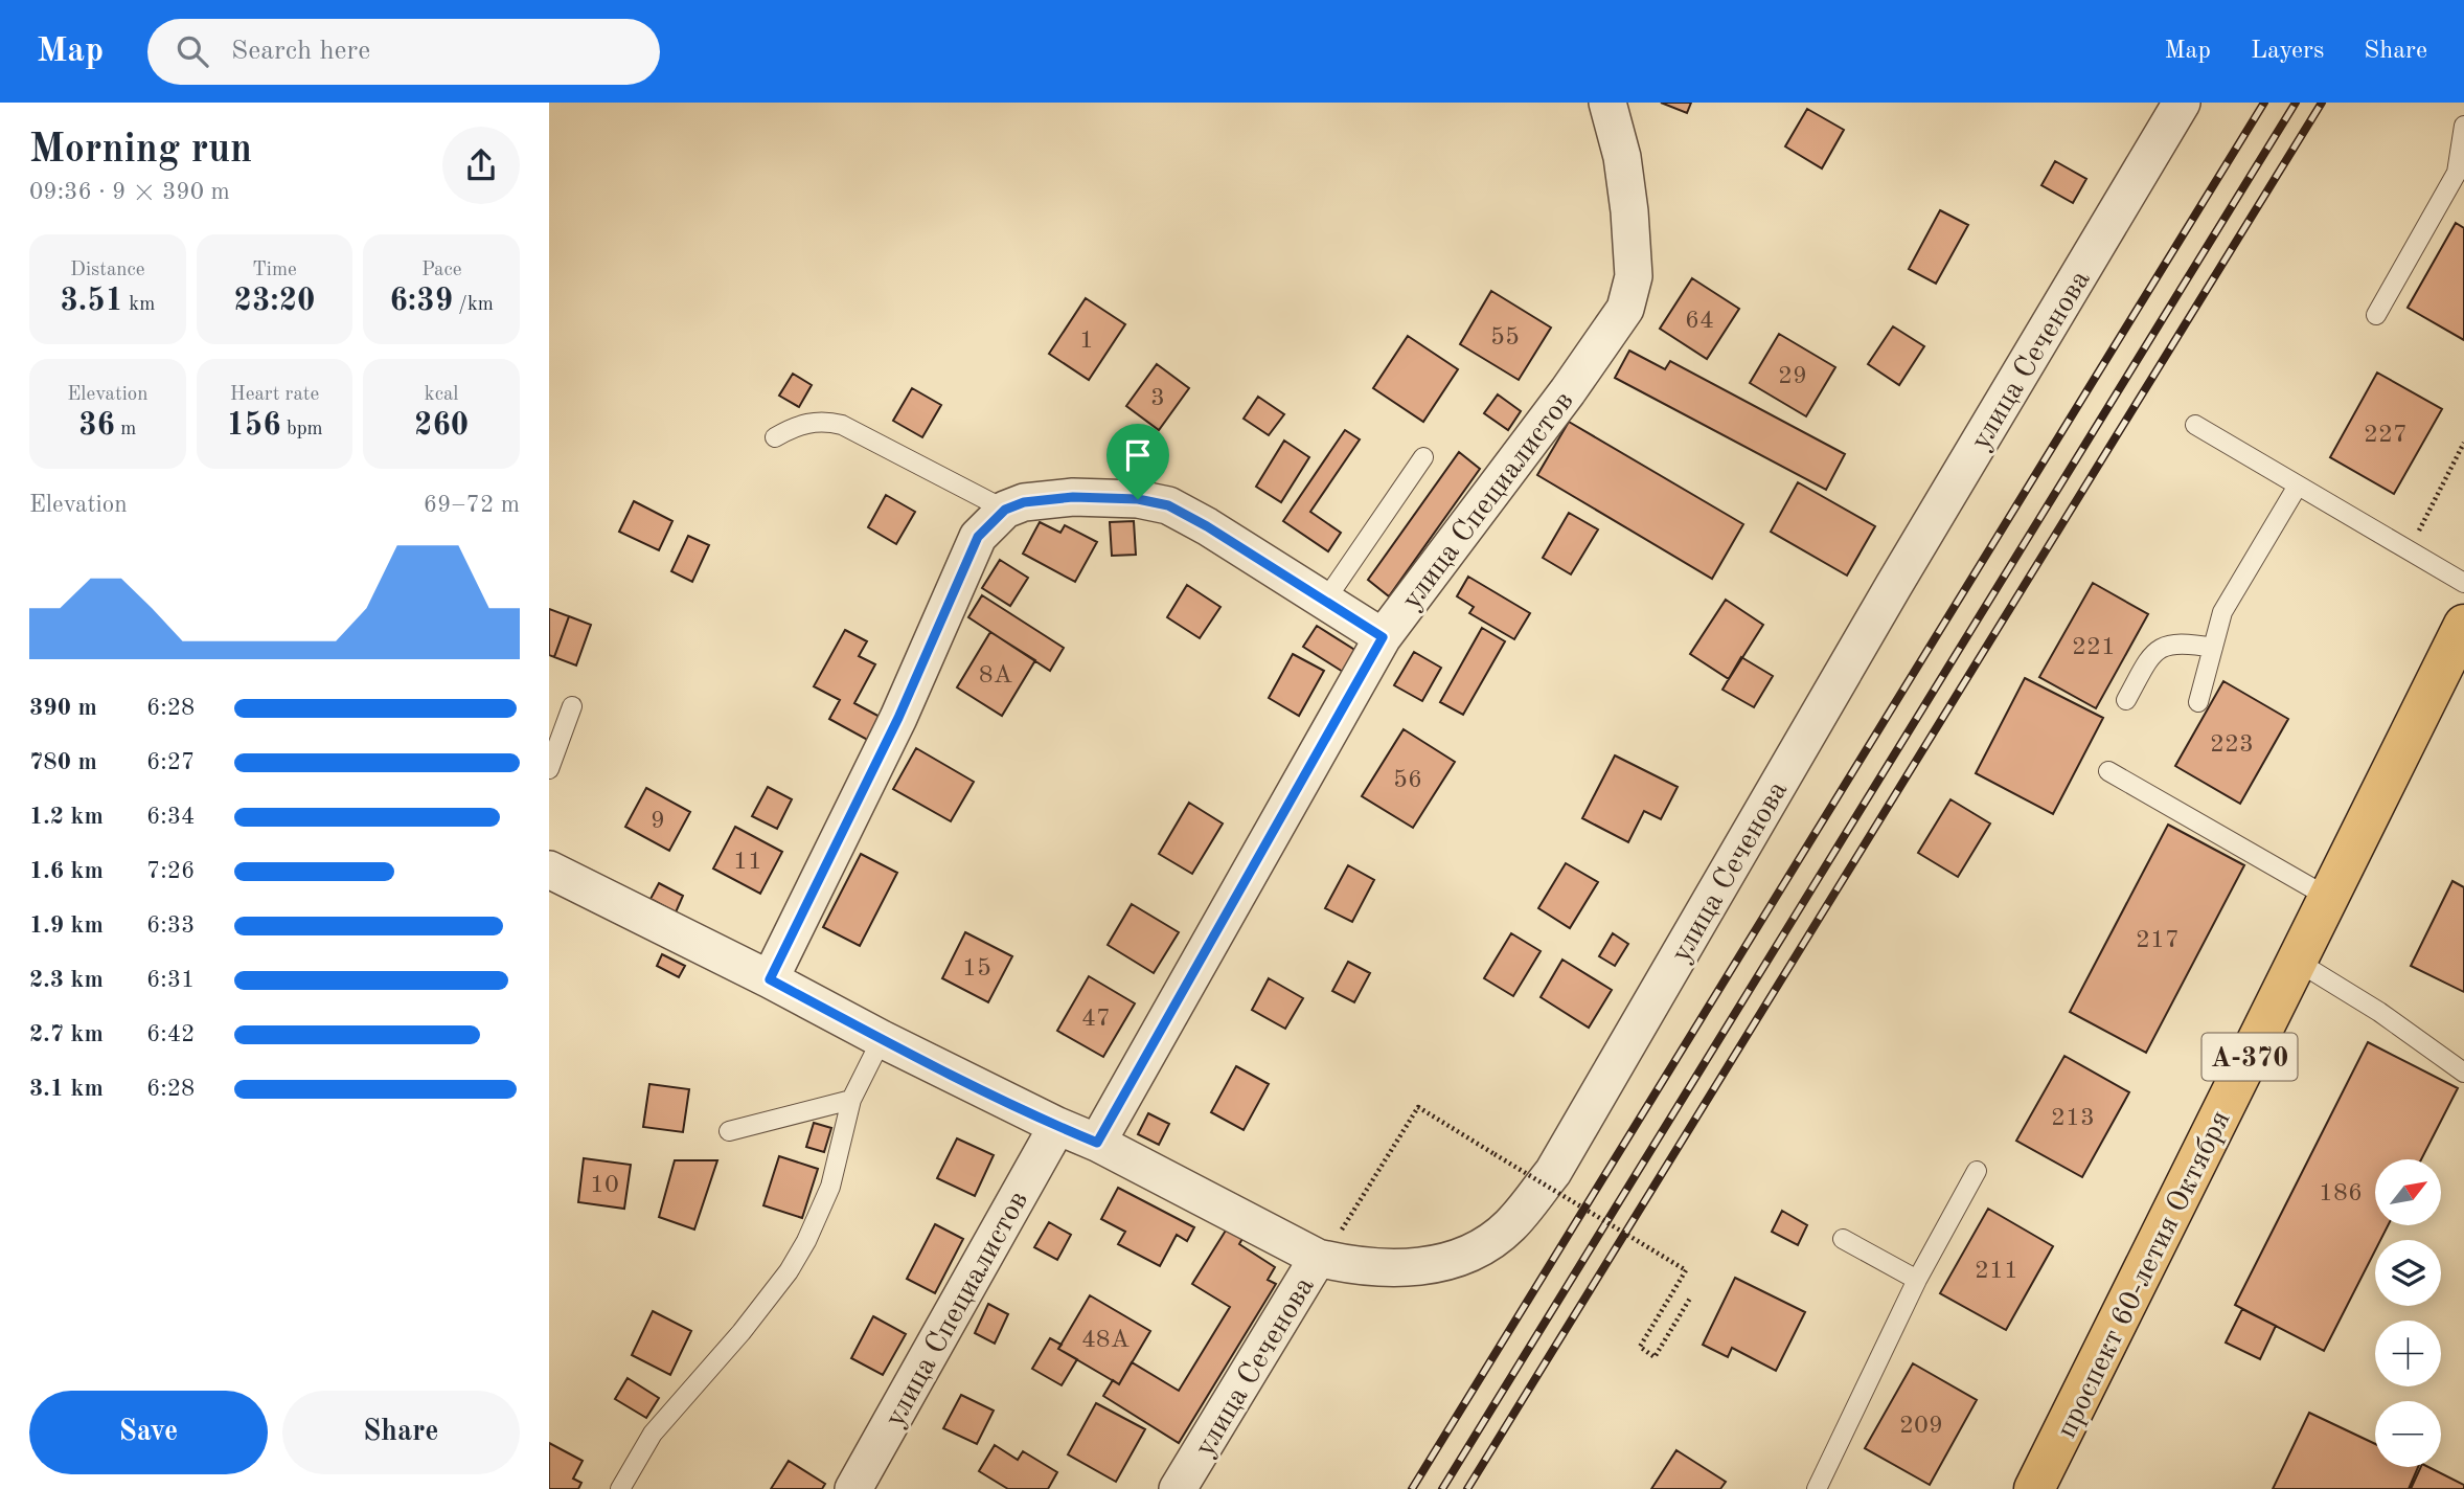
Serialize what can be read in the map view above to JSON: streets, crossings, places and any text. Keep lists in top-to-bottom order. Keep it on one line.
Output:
{"streets":{"highway":["А-370","проспект 60-летия Октября"],"street":["улица Сеченова","улица Специалистов"]},"house_numbers":["64","55","1","29","3","227","221","8А","223","56","9","11","217","15","47","213","10","186","211","48А","209"],"north":"top right","page":{"header":"Map","search":"Search here","nav":["Map","Layers","Share"],"heading":["Morning run","09:36 · 9 × 390 m"],"stats":[["Distance","3.51 km"],["Time","23:20"],["Pace","6:39 /km"],["Elevation","36 m"],["Heart rate","156 bpm"],["kcal","260"]],"chart":["Elevation","69–72 m"],"list":[{"name":"390 m","note":"6:28"},{"name":"780 m","note":"6:27"},{"name":"1.2 km","note":"6:34"},{"name":"1.6 km","note":"7:26"},{"name":"1.9 km","note":"6:33"},{"name":"2.3 km","note":"6:31"},{"name":"2.7 km","note":"6:42"},{"name":"3.1 km","note":"6:28"}],"map_buttons":["+","−"],"buttons":["Save","Share"]}}
